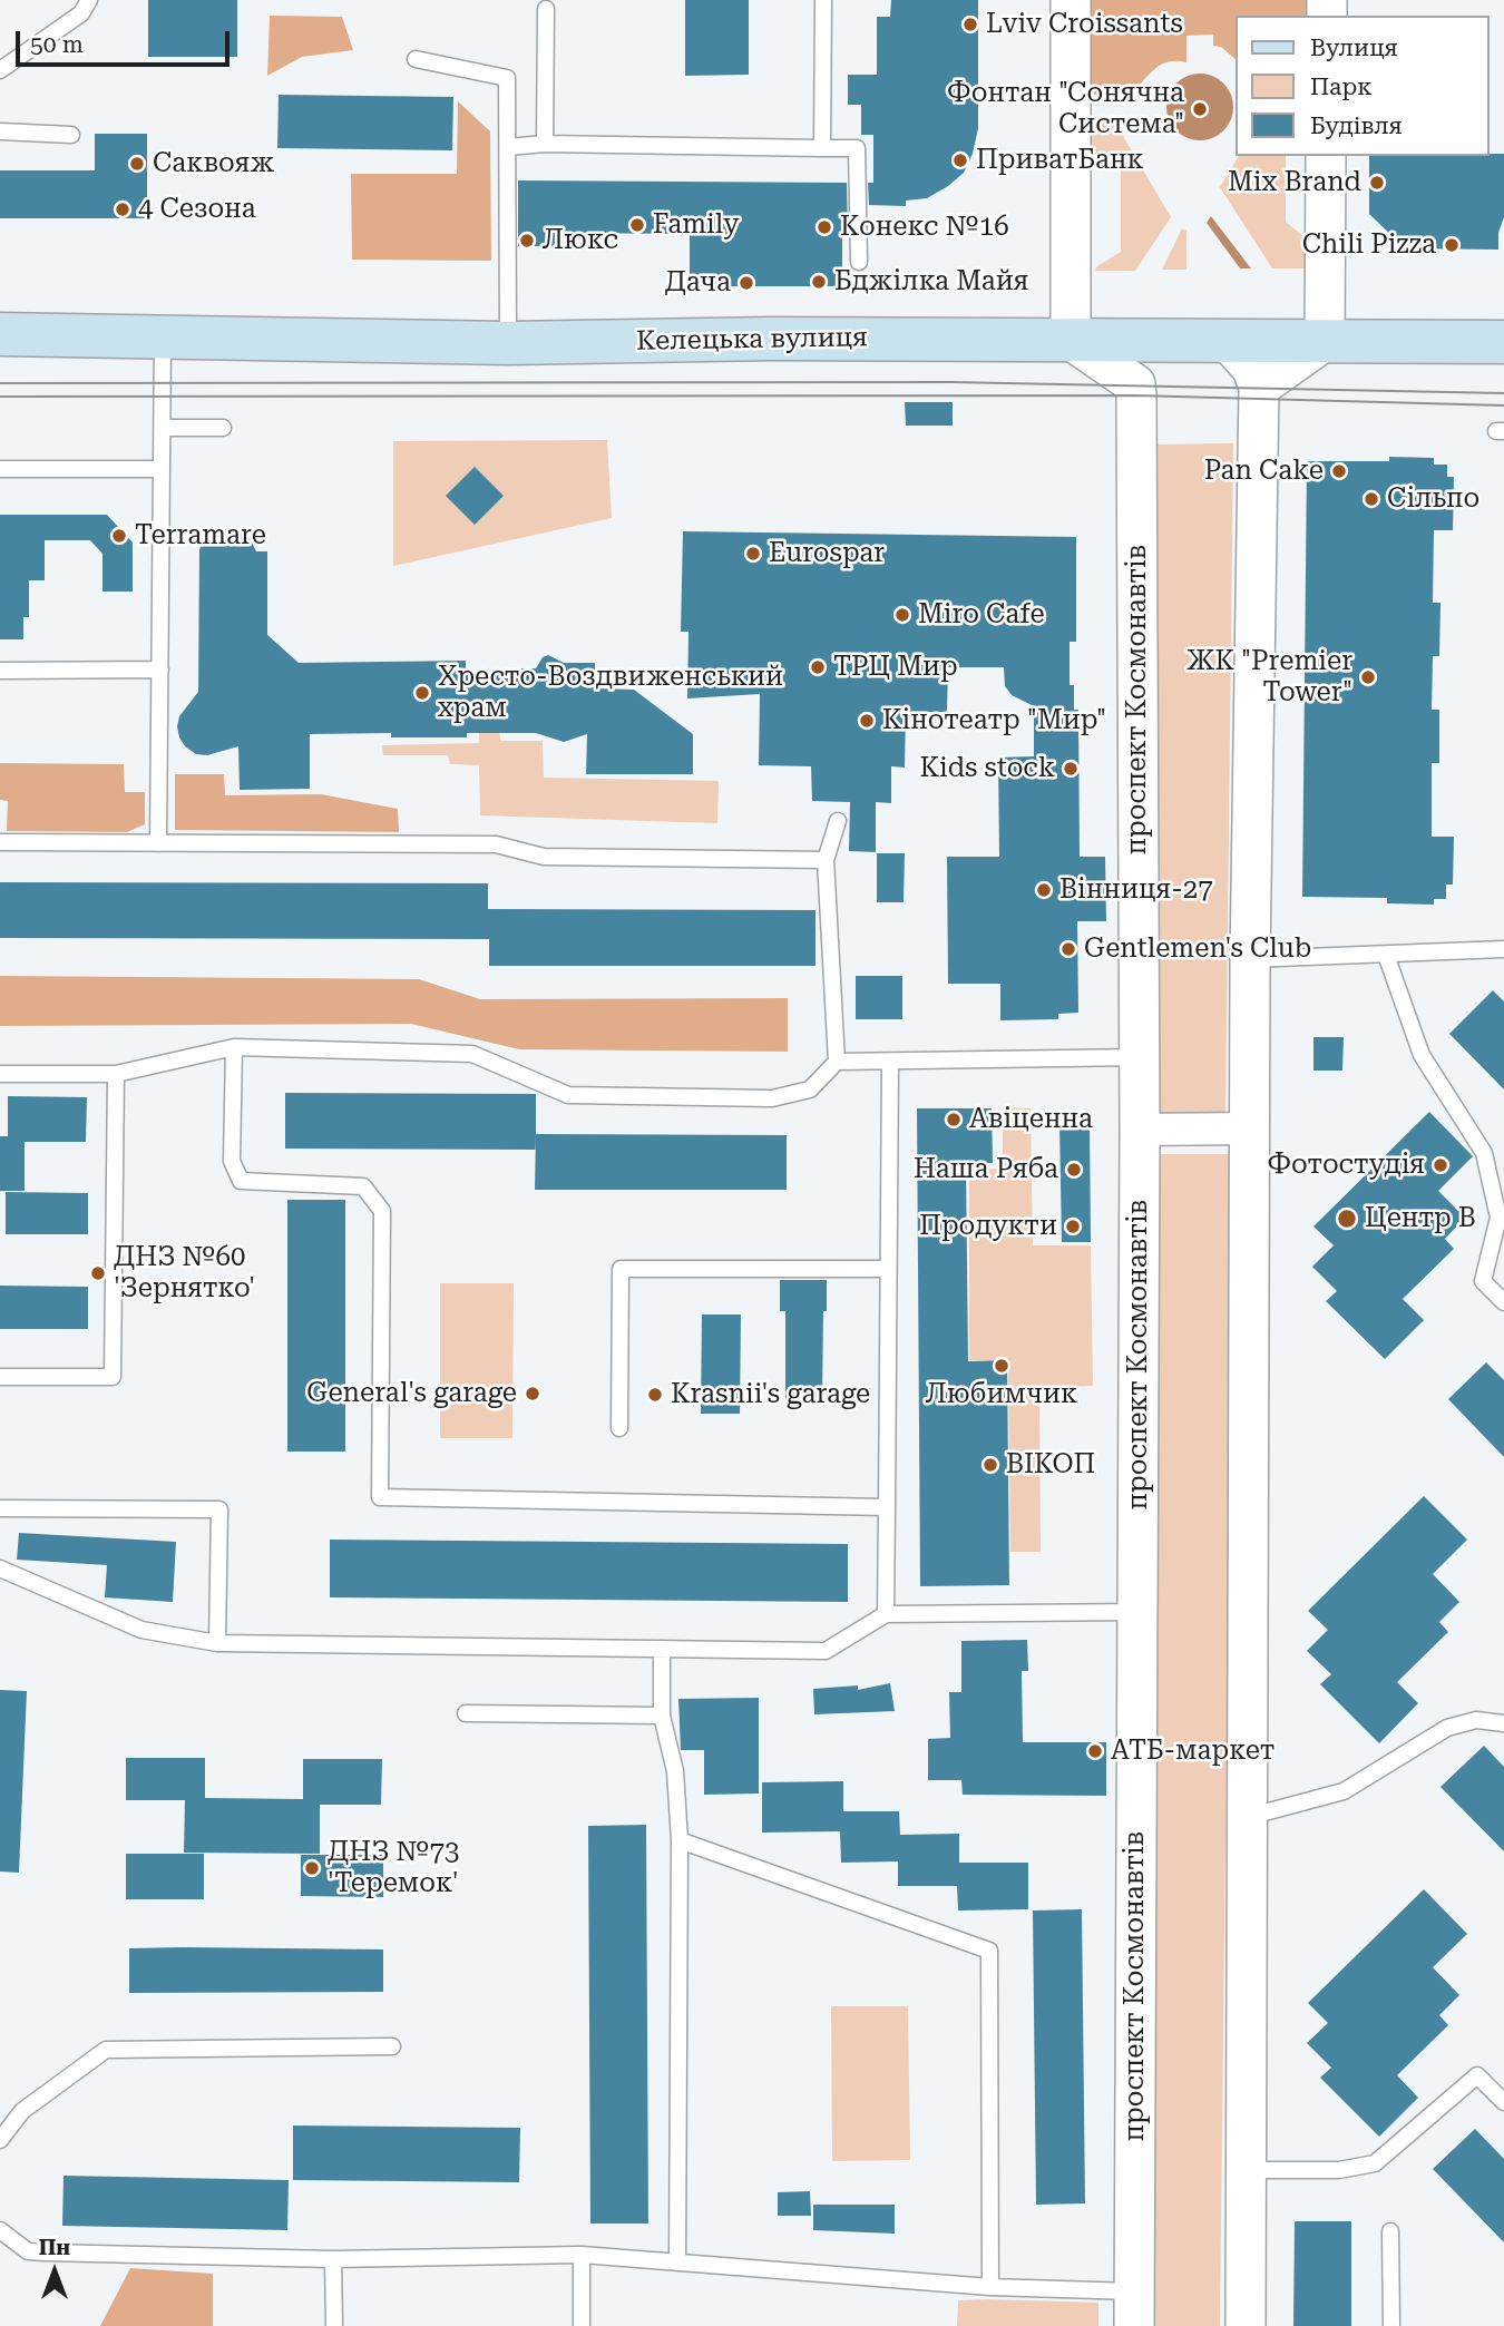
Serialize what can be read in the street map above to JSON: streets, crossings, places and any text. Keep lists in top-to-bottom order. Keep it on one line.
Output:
{"streets":{"main road":["Келецька вулиця"],"street":["проспект Космонавтів"]},"crossings":[["Келецька вулиця","проспект Космонавтів"]],"places":["Lviv Croissants","Фонтан \"Сонячна Система\"","ПриватБанк","Саквояж","Mix Brand","4 Сезона","Family","Конекс №16","Люкс","Chili Pizza","Бджілка Майя","Дача","Pan Cake","Сільпо","Terramare","Eurospar","Miro Cafe","ТРЦ Мир","ЖК \"Premier Tower\"","Хресто-Воздвиженський храм","Кінотеатр \"Мир\"","Kids stock","Вінниця-27","Gentlemen's Club","Авіценна","Фотостудія","Наша Ряба","Центр В","Продукти","ДНЗ №60 'Зернятко'","Любимчик","General's garage","Krasnii's garage","ВІКОП","АТБ-маркет","ДНЗ №73 'Теремок'"],"legend":["Вулиця","Парк","Будівля"],"scale_bar":"50 m","north":"top"}
